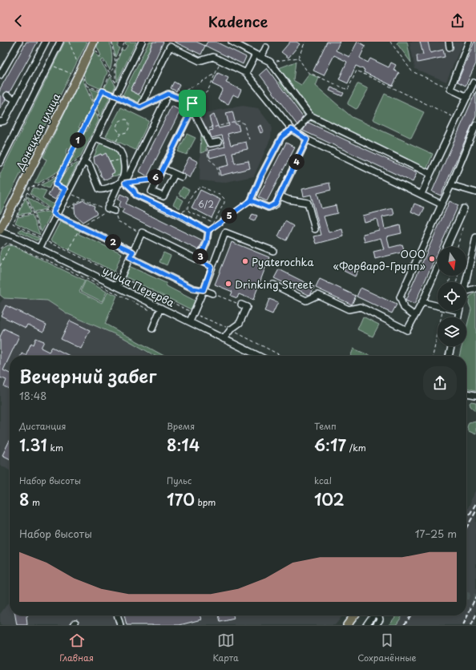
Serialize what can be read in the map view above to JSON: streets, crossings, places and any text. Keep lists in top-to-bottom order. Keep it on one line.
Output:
{"streets":{"main road":["Донецкая улица"],"street":["улица Перерва"]},"crossings":[["Донецкая улица","улица Перерва"]],"places":["ООО «Форвард-Групп»","Pyaterochka","Drinking Street"],"house_numbers":["6/2"],"north":"bottom","page":{"header":"Kadence","pins":["1","4","6","5","2","3"],"heading":["Вечерний забег","18:48"],"stats":[["Дистанция","1.31 km"],["Время","8:14"],["Темп","6:17 /km"],["Набор высоты","8 m"],["Пульс","170 bpm"],["kcal","102"]],"chart":["Набор высоты","17–25 m"],"tabs":["Главная","Карта","Сохранённые"]}}
